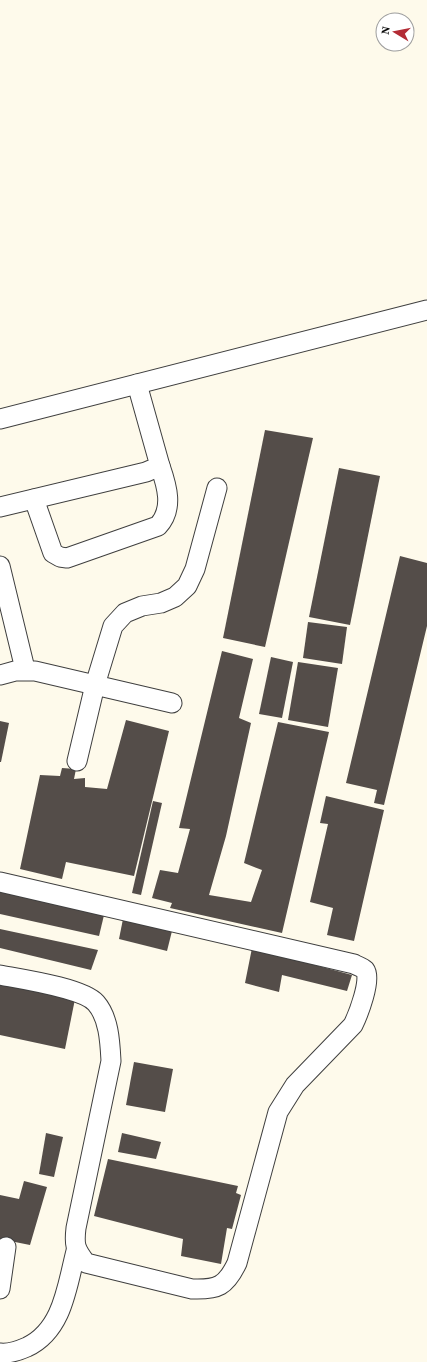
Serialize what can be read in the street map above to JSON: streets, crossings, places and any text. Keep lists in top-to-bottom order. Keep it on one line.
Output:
{"north":"left"}
